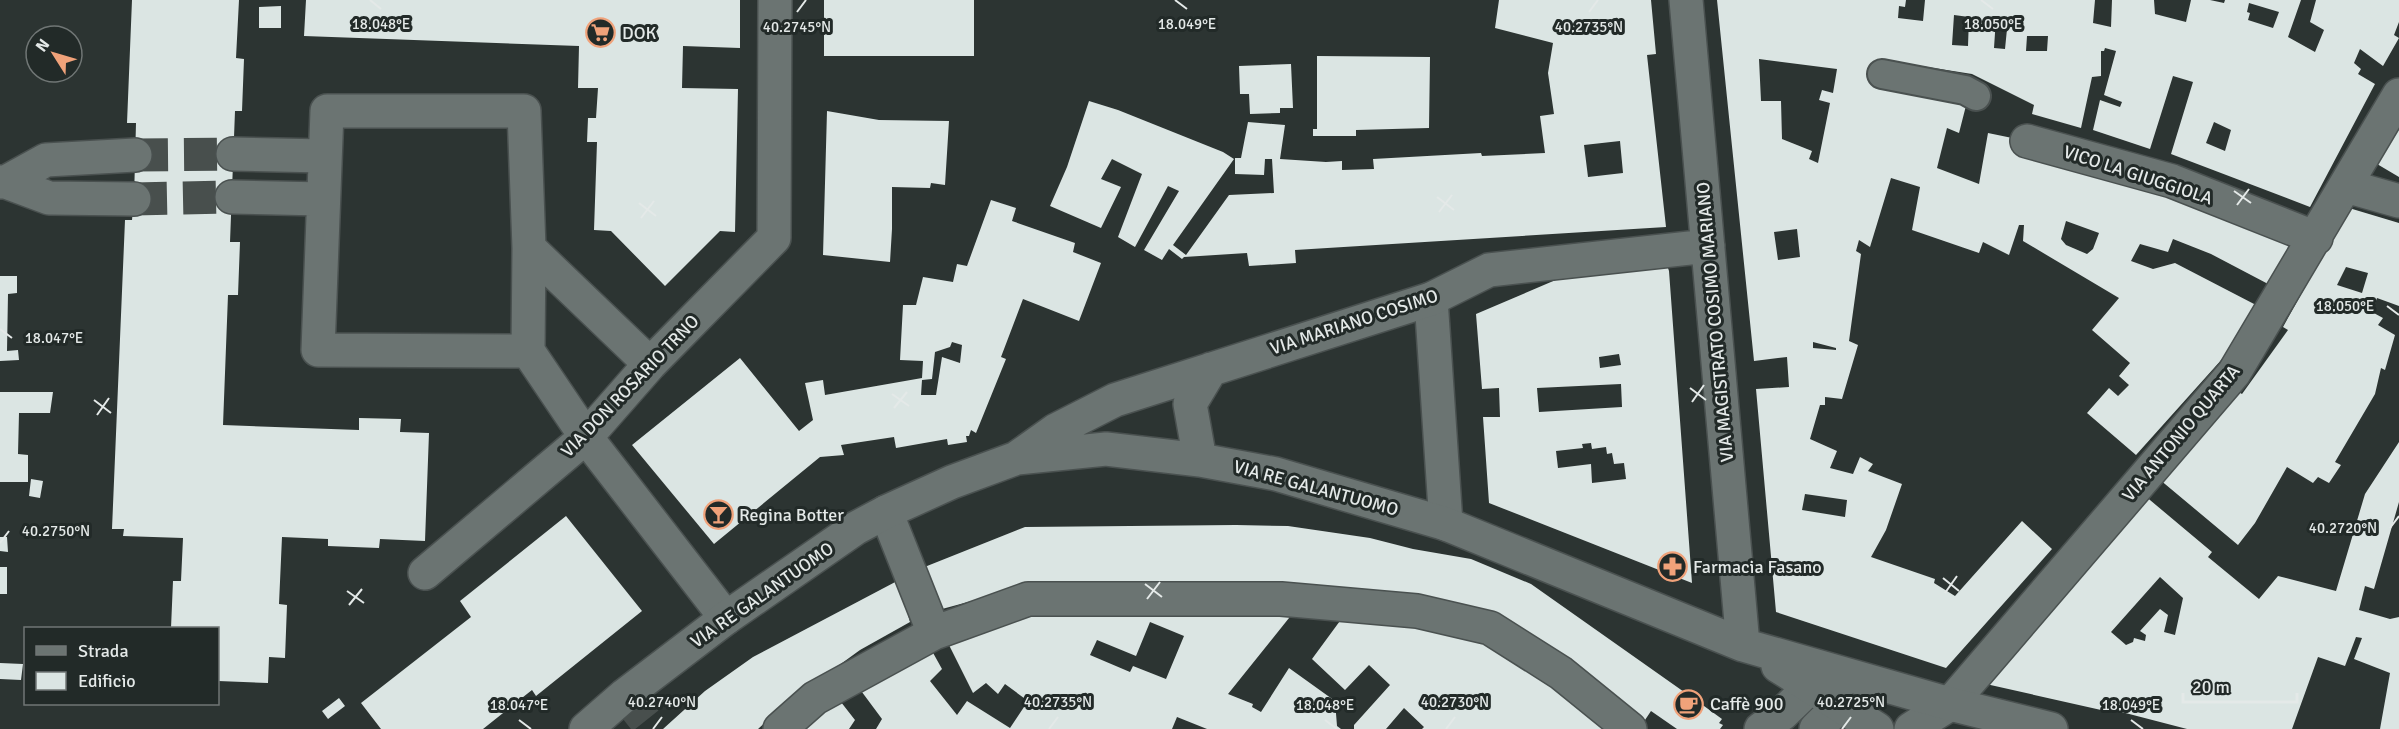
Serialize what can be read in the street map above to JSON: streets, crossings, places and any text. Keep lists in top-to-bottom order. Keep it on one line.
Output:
{"streets":{"street":["VICO LA GIUGGIOLA","VIA MARIANO COSIMO","VIA MAGISTRATO COSIMO MARIANO","VIA DON ROSARIO TRNO","VIA ANTONIO QUARTA","VIA RE GALANTUOMO"]},"crossings":[["VICO LA GIUGGIOLA","VIA ANTONIO QUARTA"],["VIA MARIANO COSIMO","VIA MAGISTRATO COSIMO MARIANO"],["VIA MARIANO COSIMO","VIA RE GALANTUOMO"],["VIA MAGISTRATO COSIMO MARIANO","VIA RE GALANTUOMO"]],"places":{"supermarket":["DOK"],"bar":["Regina Botter"],"pharmacy":["Farmacia Fasano"],"cafe":["Caffè 900"]},"legend":["Strada","Edificio"],"scale_bar":"20 m","north":"top left","coordinates":["18.048°E","18.049°E","18.050°E","40.2745°N","40.2735°N","18.047°E","40.2720°N","40.2750°N","40.2740°N","40.2730°N","40.2725°N"]}
